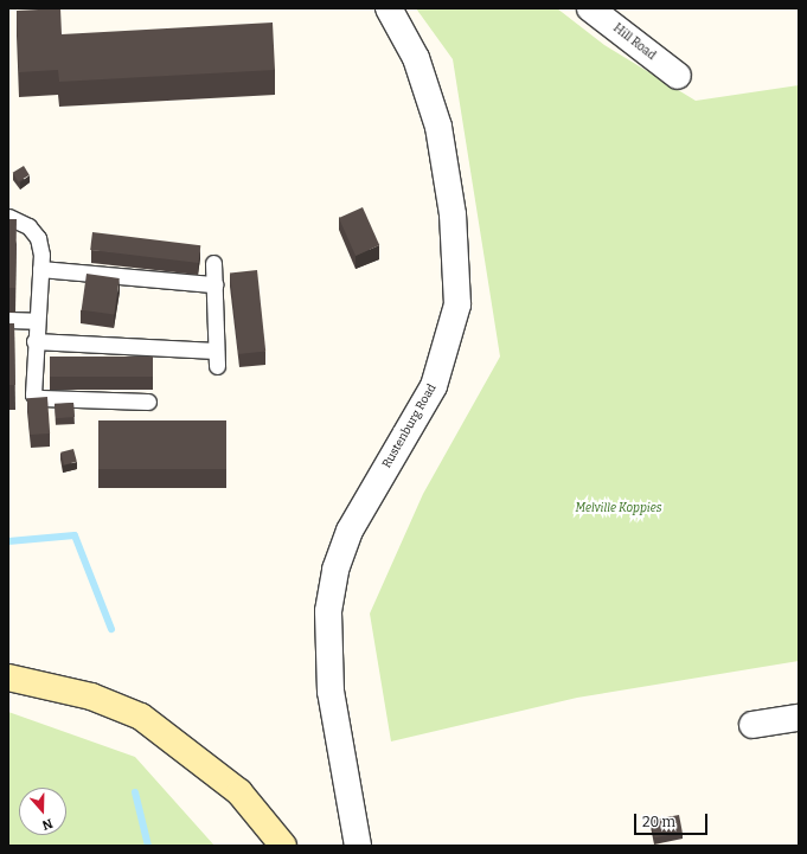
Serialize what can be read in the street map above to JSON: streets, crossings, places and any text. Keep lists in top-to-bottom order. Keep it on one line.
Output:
{"streets":{"street":["Hill Road","Rustenburg Road"]},"parks":["Melville Koppies"],"scale_bar":"20 m","north":"bottom"}
